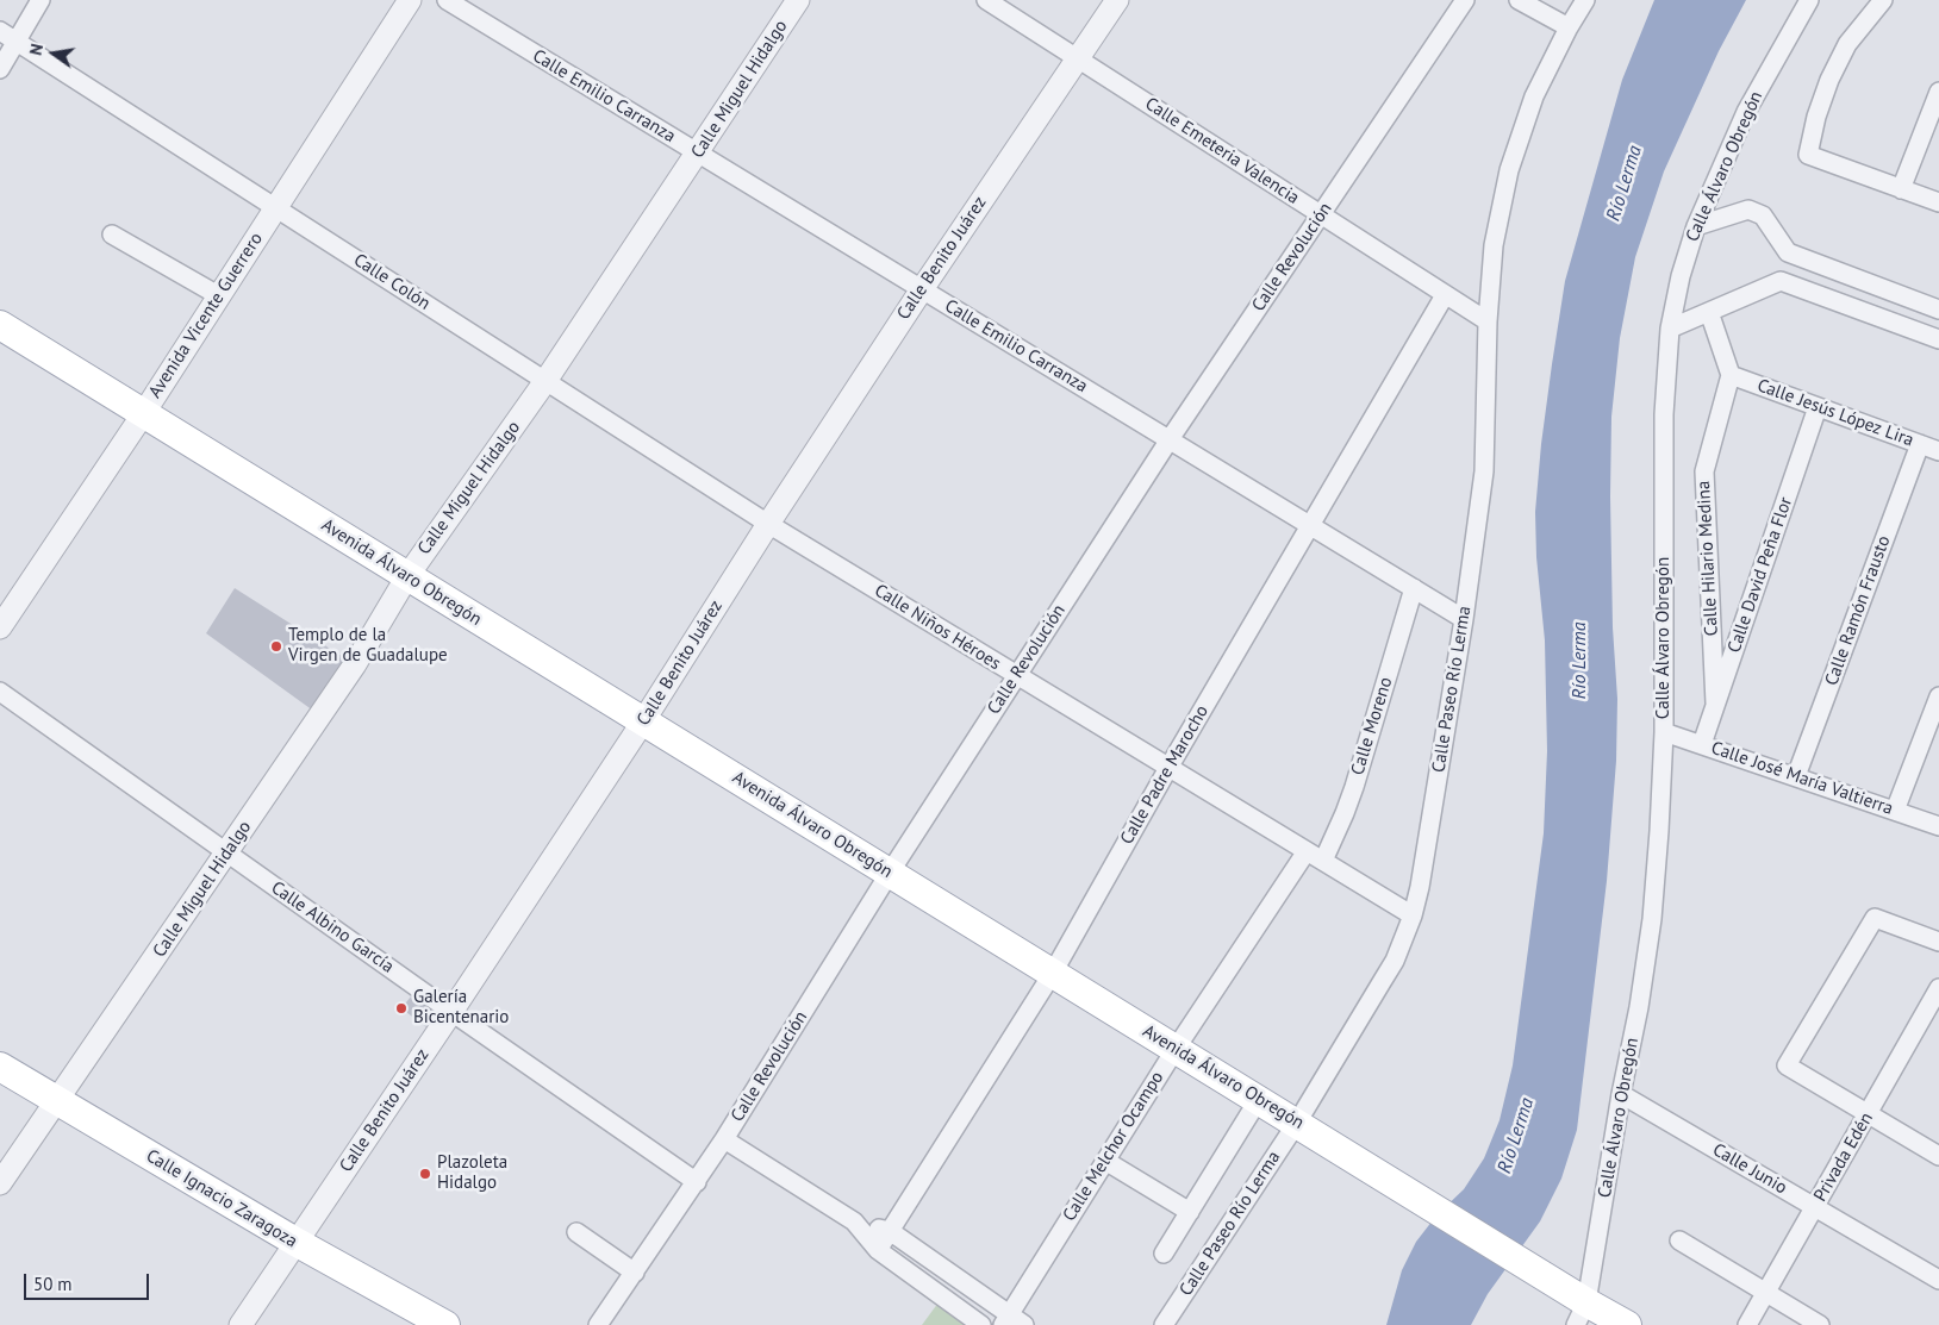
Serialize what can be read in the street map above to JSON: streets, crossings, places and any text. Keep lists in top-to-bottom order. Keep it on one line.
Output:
{"streets":{"main road":["Avenida Álvaro Obregón","Calle Ignacio Zaragoza"],"street":["Calle Miguel Hidalgo","Calle Emilio Carranza","Calle Emeteria Valencia","Calle Álvaro Obregón","Calle Revolución","Calle Benito Juárez","Calle Colón","Avenida Vicente Guerrero","Calle Jesús López Lira","Calle Hilario Medina","Calle David Peña Flor","Calle Ramón Frausto","Calle Niños Héroes","Calle Paseo Río Lerma","Calle Moreno","Calle Padre Marocho","Calle José María Valtierra","Calle Albino García","Calle Melchor Ocampo","Privada Edén","Calle Junio"]},"crossings":[["Calle Miguel Hidalgo","Calle Emilio Carranza"],["Calle Miguel Hidalgo","Calle Colón"],["Calle Miguel Hidalgo","Avenida Álvaro Obregón"],["Calle Miguel Hidalgo","Calle Albino García"],["Calle Miguel Hidalgo","Calle Ignacio Zaragoza"],["Calle Emilio Carranza","Calle Revolución"],["Calle Emilio Carranza","Calle Benito Juárez"],["Calle Emilio Carranza","Calle Paseo Río Lerma"],["Calle Emilio Carranza","Calle Moreno"],["Calle Emilio Carranza","Calle Padre Marocho"],["Calle Emeteria Valencia","Calle Revolución"],["Calle Emeteria Valencia","Calle Benito Juárez"],["Calle Emeteria Valencia","Calle Paseo Río Lerma"],["Calle Emeteria Valencia","Calle Padre Marocho"],["Calle Álvaro Obregón","Avenida Álvaro Obregón"],["Calle Álvaro Obregón","Calle José María Valtierra"],["Calle Álvaro Obregón","Calle Junio"],["Calle Revolución","Avenida Álvaro Obregón"],["Calle Revolución","Calle Niños Héroes"],["Calle Revolución","Calle Albino García"],["Calle Benito Juárez","Calle Colón"],["Calle Benito Juárez","Avenida Álvaro Obregón"],["Calle Benito Juárez","Calle Niños Héroes"],["Calle Benito Juárez","Calle Albino García"],["Calle Benito Juárez","Calle Ignacio Zaragoza"],["Calle Colón","Avenida Vicente Guerrero"],["Calle Colón","Calle Niños Héroes"],["Avenida Vicente Guerrero","Avenida Álvaro Obregón"],["Calle Jesús López Lira","Calle Hilario Medina"],["Calle Jesús López Lira","Calle David Peña Flor"],["Calle Jesús López Lira","Calle Ramón Frausto"],["Calle Hilario Medina","Calle David Peña Flor"],["Avenida Álvaro Obregón","Calle Paseo Río Lerma"],["Avenida Álvaro Obregón","Calle Padre Marocho"],["Avenida Álvaro Obregón","Calle Melchor Ocampo"],["Calle David Peña Flor","Calle José María Valtierra"],["Calle Ramón Frausto","Calle José María Valtierra"],["Calle Niños Héroes","Calle Paseo Río Lerma"],["Calle Niños Héroes","Calle Moreno"],["Calle Niños Héroes","Calle Padre Marocho"],["Calle Niños Héroes","Calle Melchor Ocampo"],["Privada Edén","Calle Junio"]],"water":["Río Lerma"],"places":["Templo de la Virgen de Guadalupe","Galería Bicentenario","Plazoleta Hidalgo"],"scale_bar":"50 m","north":"left"}
